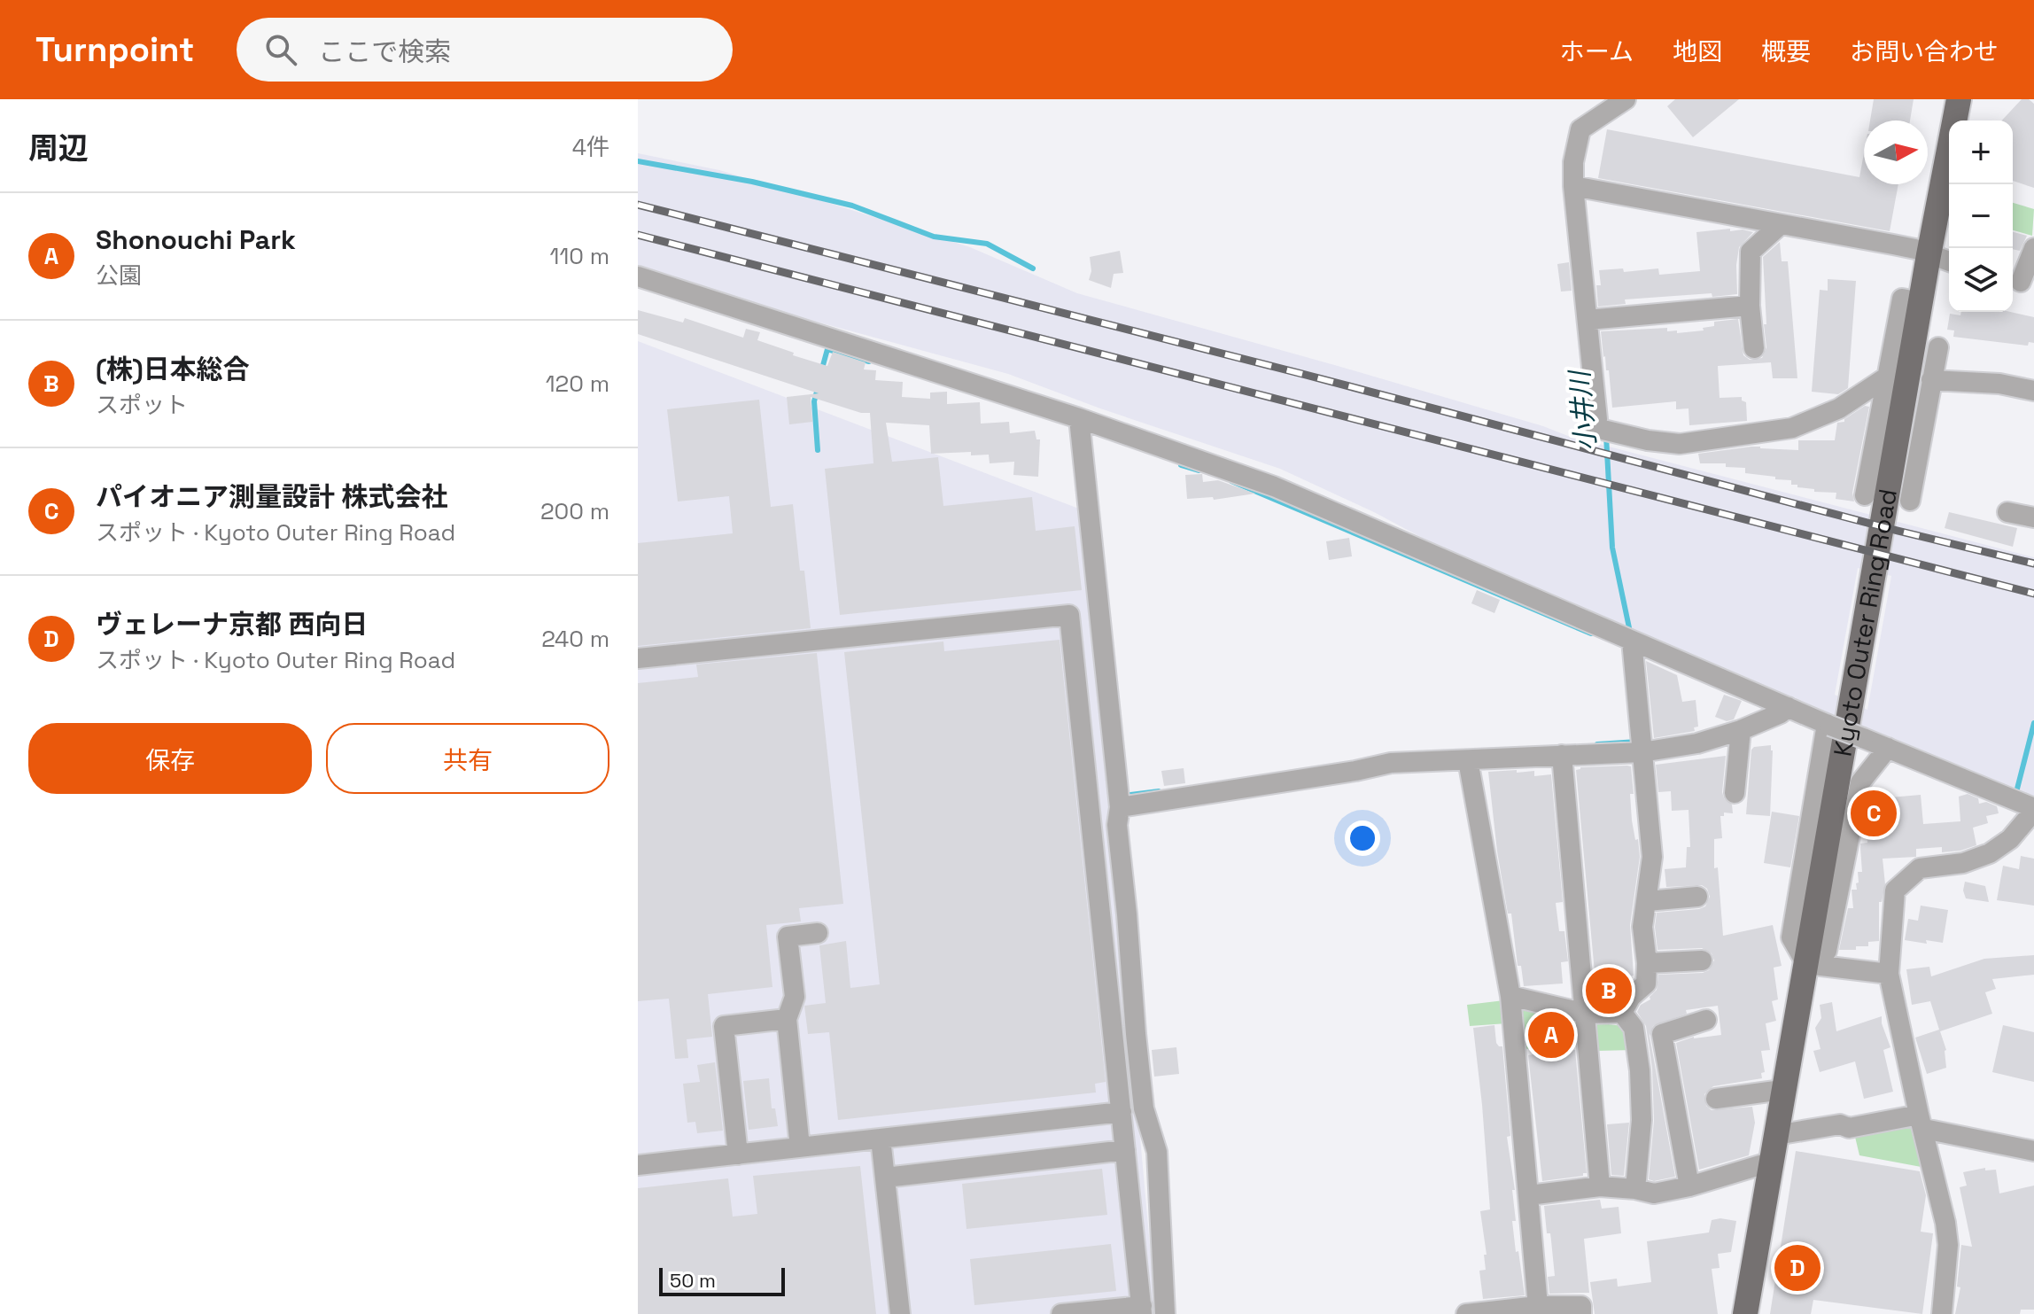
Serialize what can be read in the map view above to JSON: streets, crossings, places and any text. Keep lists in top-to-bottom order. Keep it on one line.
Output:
{"streets":{"main road":["Kyoto Outer Ring Road"]},"water":["小井川"],"scale_bar":"50 m","north":"right","page":{"header":"Turnpoint","search":"ここで検索","nav":["ホーム","地図","概要","お問い合わせ"],"heading":["周辺","4件"],"map_buttons":["+","−"],"list":[{"mark":"A","name":"Shonouchi Park","note":"公園","value":"110 m"},{"mark":"B","name":"(株)日本総合","note":"スポット","value":"120 m"},{"mark":"C","name":"パイオニア測量設計 株式会社","note":"スポット · Kyoto Outer Ring Road","value":"200 m"},{"mark":"D","name":"ヴェレーナ京都 西向日","note":"スポット · Kyoto Outer Ring Road","value":"240 m"}],"buttons":["保存","共有"],"pins":["C","B","A","D"],"scale":"50 m"}}
